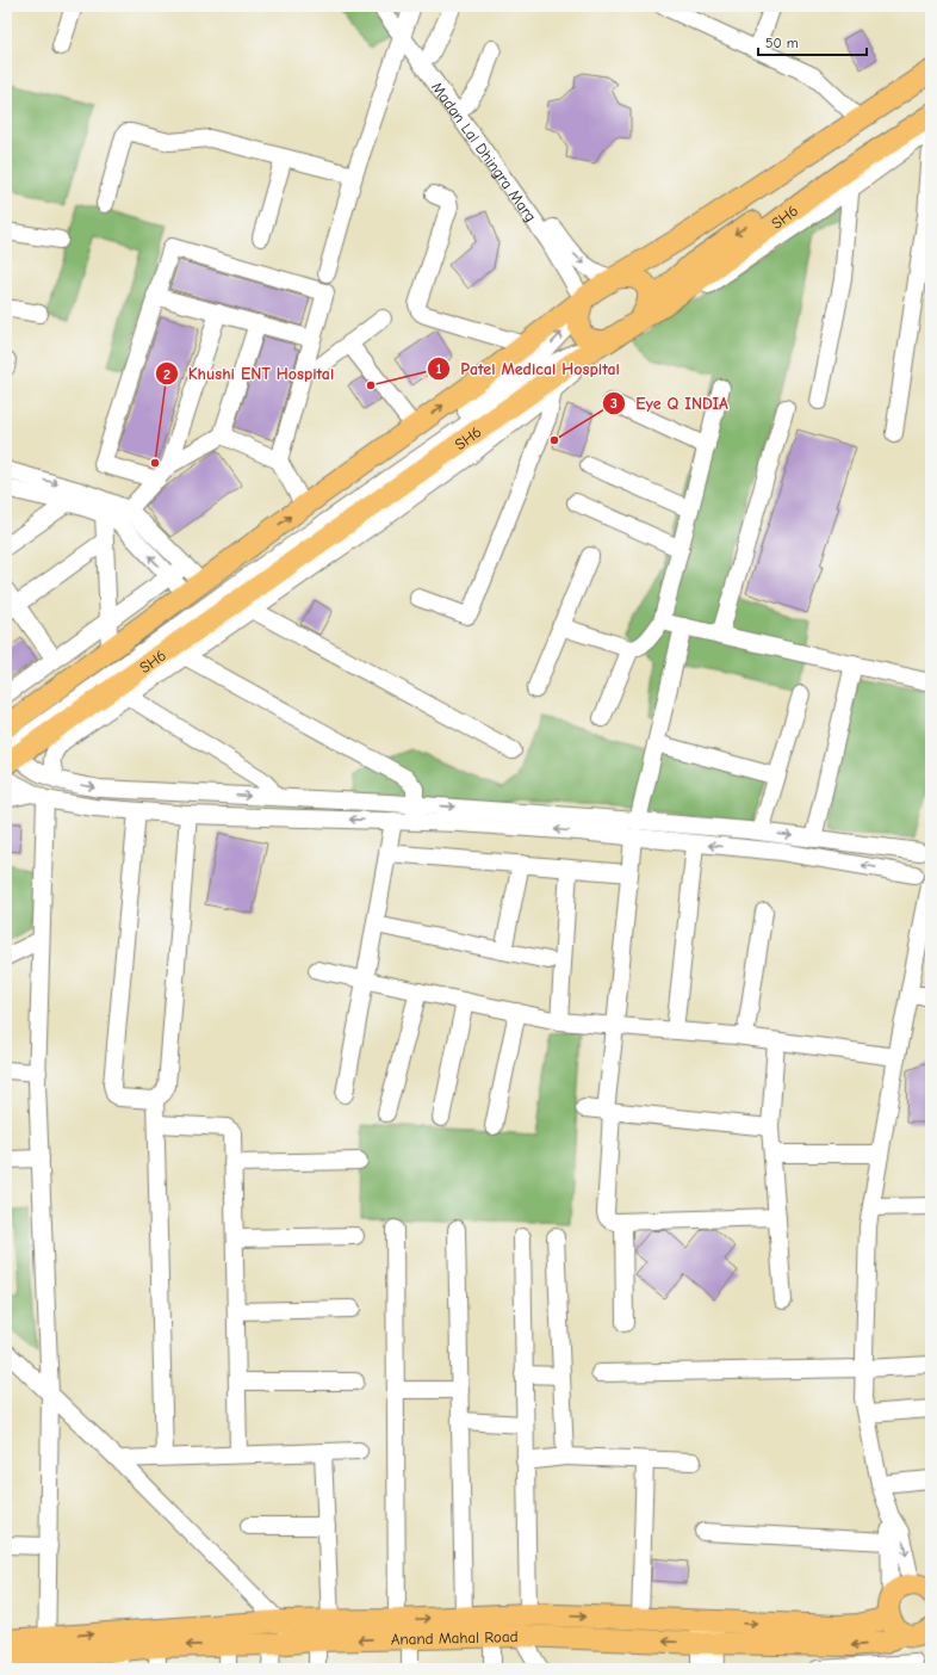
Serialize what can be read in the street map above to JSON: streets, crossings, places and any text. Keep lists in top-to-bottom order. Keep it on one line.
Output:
{"streets":{"main road":["SH6","Anand Mahal Road"],"street":["Madan Lal Dhingra Marg"]},"crossings":[["Madan Lal Dhingra Marg","SH6"]],"places":["Patel Medical Hospital","Eye Q INDIA","Khushi ENT Hospital"],"scale_bar":"50 m"}
